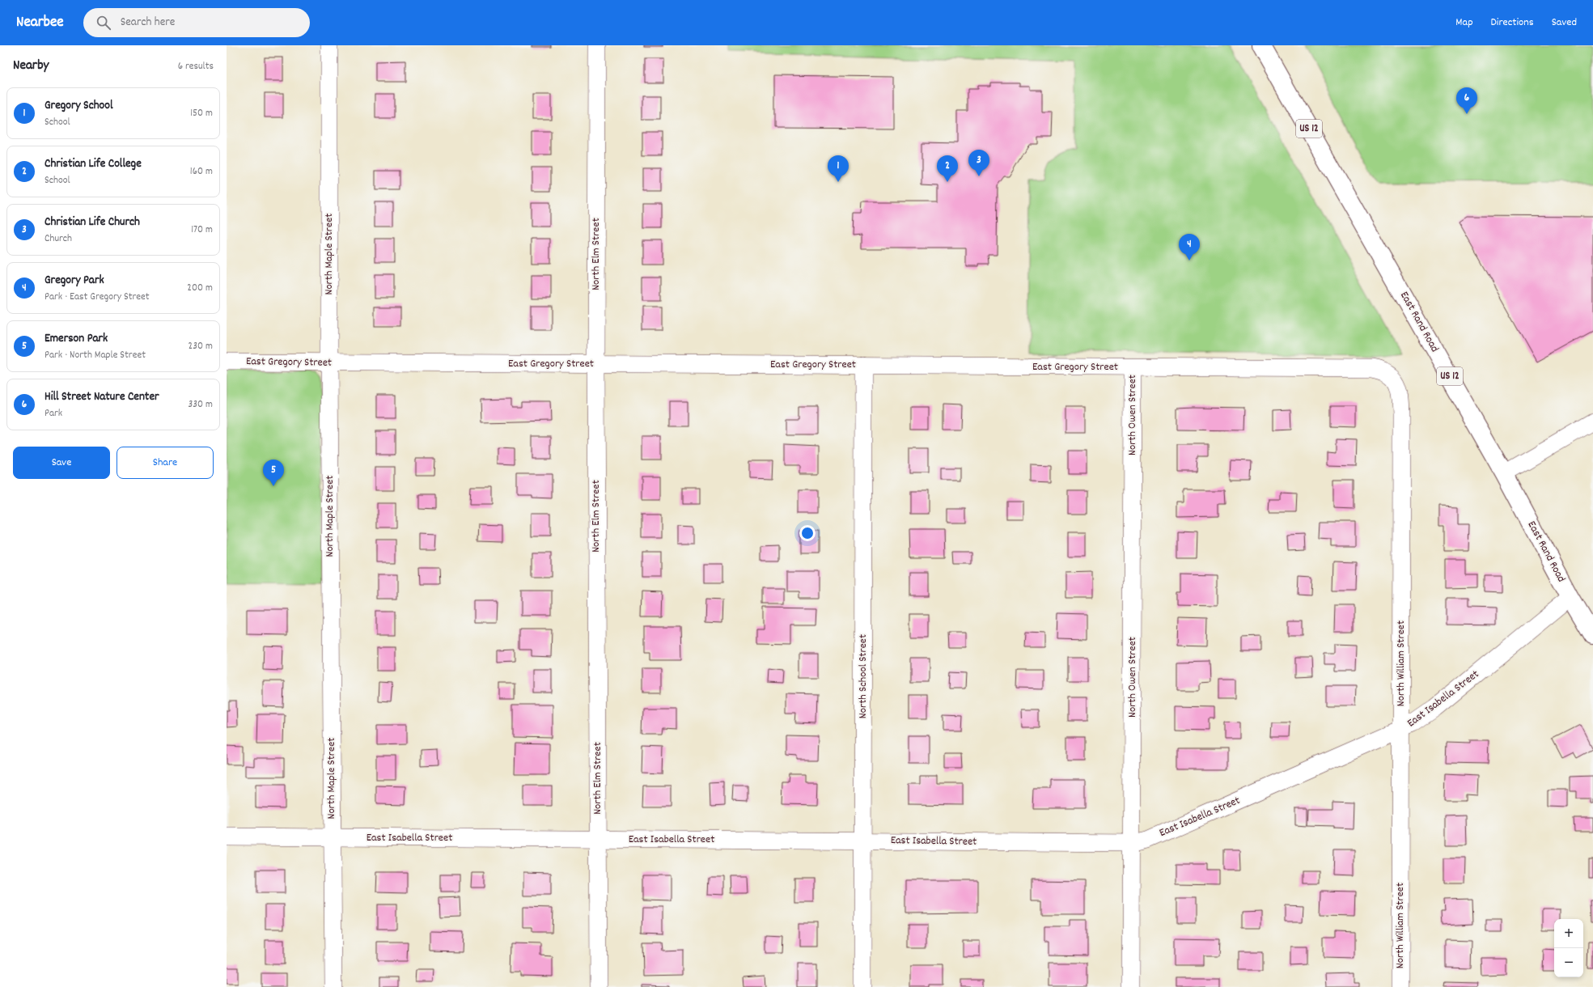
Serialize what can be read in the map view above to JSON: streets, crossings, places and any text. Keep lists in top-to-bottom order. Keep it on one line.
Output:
{"streets":{"main road":["US 12","East Rand Road"],"street":["North Maple Street","North Elm Street","East Gregory Street","North Owen Street","North William Street","North School Street","East Isabella Street"]},"crossings":[["North Maple Street","East Gregory Street"],["North Maple Street","East Isabella Street"],["North Elm Street","East Gregory Street"],["North Elm Street","East Isabella Street"],["East Rand Road","East Isabella Street"],["East Gregory Street","North Owen Street"],["East Gregory Street","North William Street"],["East Gregory Street","North School Street"],["North Owen Street","East Isabella Street"],["North William Street","East Isabella Street"],["North School Street","East Isabella Street"]],"page":{"header":"Nearbee","search":"Search here","nav":["Map","Directions","Saved"],"heading":["Nearby","6 results"],"list":[{"mark":"1","name":"Gregory School","note":"School","value":"150 m"},{"mark":"2","name":"Christian Life College","note":"School","value":"160 m"},{"mark":"3","name":"Christian Life Church","note":"Church","value":"170 m"},{"mark":"4","name":"Gregory Park","note":"Park · East Gregory Street","value":"200 m"},{"mark":"5","name":"Emerson Park","note":"Park · North Maple Street","value":"230 m"},{"mark":"6","name":"Hill Street Nature Center","note":"Park","value":"330 m"}],"pins":["6","3","1","2","4","5"],"buttons":["Save","Share"],"map_buttons":["+","−"]}}
